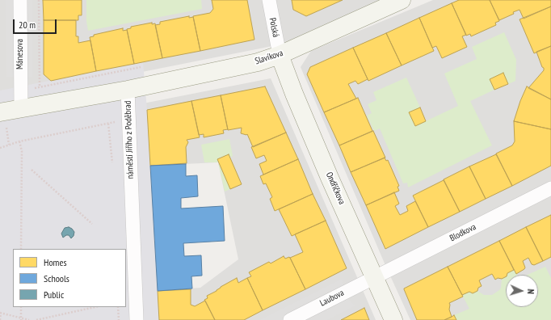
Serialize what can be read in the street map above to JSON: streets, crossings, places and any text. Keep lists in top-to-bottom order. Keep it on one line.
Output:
{"streets":{"street":["Polská","Mánesova","Slavíkova","náměstí Jiřího z Poděbrad","Ondříčkova","Blodkova","Laubova"]},"crossings":[["Polská","Slavíkova"],["Polská","Ondříčkova"],["Mánesova","náměstí Jiřího z Poděbrad"],["Slavíkova","náměstí Jiřího z Poděbrad"],["Slavíkova","Ondříčkova"],["Ondříčkova","Blodkova"],["Ondříčkova","Laubova"],["Blodkova","Laubova"]],"legend":["Homes","Schools","Public"],"scale_bar":"20 m","north":"right"}
